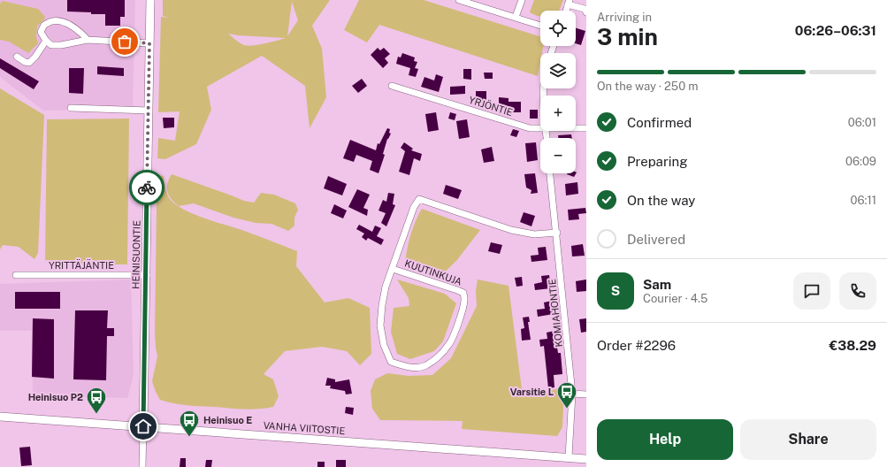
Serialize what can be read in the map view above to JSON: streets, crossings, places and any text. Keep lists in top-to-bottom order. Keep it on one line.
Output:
{"streets":{"main road":["HEINISUONTIE","VANHA VIITOSTIE"],"street":["YRJÖNTIE","YRITTÄJÄNTIE","KUUTINKUJA","KOMIAHONTIE"]},"crossings":[["HEINISUONTIE","YRITTÄJÄNTIE"],["HEINISUONTIE","VANHA VIITOSTIE"],["KUUTINKUJA","KOMIAHONTIE"],["KOMIAHONTIE","VANHA VIITOSTIE"]],"places":{"bus stop":["Varsitie L","Heinisuo P2","Heinisuo E"]},"page":{"heading":["3 min","Arriving in","06:26–06:31"],"panel":["Sam","Courier · 4.5","Order #2296","€38.29"],"map_buttons":["+","−"],"bar":"On the way · 250 m","list":[["Confirmed","06:01"],["Preparing","06:09"],["On the way","06:11"],"Delivered"],"round":"S","buttons":["Help","Share"]}}
